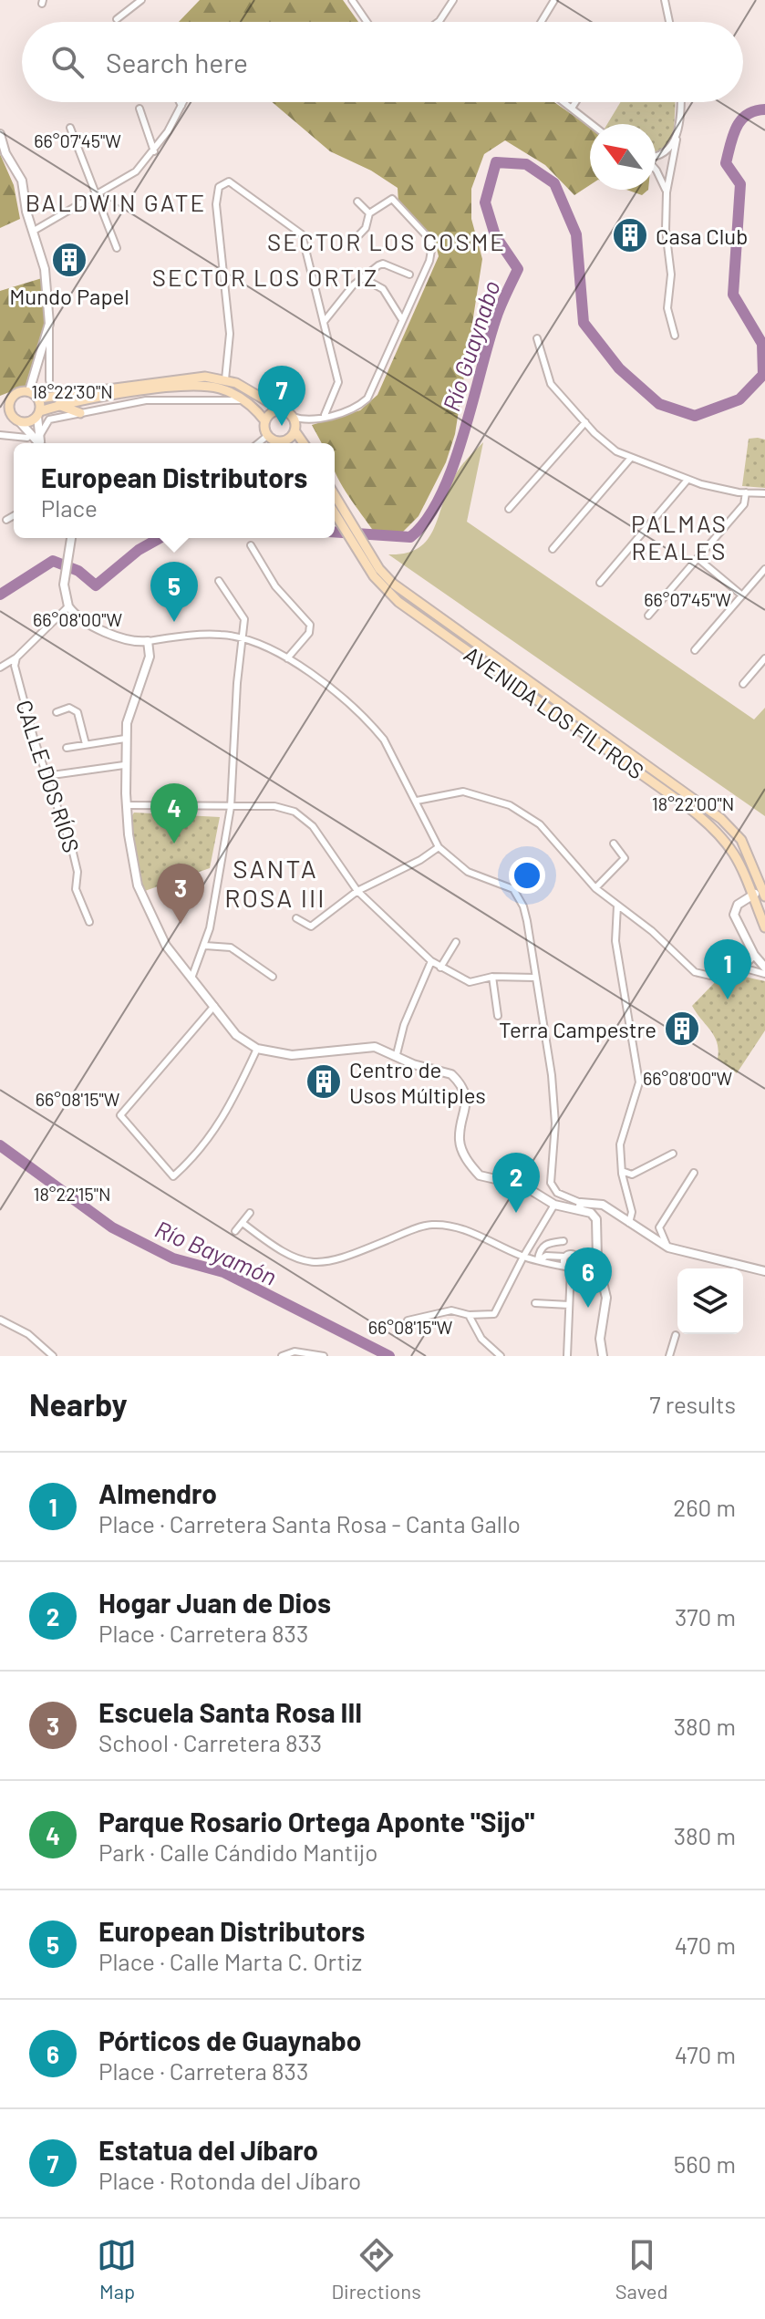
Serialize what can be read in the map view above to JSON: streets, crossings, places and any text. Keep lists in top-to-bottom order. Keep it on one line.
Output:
{"streets":{"main road":["AVENIDA LOS FILTROS"],"street":["CALLE DOS RÍOS"]},"districts":["BALDWIN GATE","SECTOR LOS COSME","SECTOR LOS ORTIZ","PALMAS REALES","SANTA ROSA III"],"water":["Río Guaynabo","Río Bayamón"],"places":{"building":["Casa Club","Mundo Papel","Terra Campestre","Centro de Usos Múltiples"]},"north":"top left","page":{"search":"Search here","pins":["7","5","4","3","1","2","6"],"popup":["European Distributors","Place"],"heading":["Nearby","7 results"],"list":[{"mark":"1","name":"Almendro","note":"Place · Carretera Santa Rosa - Canta Gallo","value":"260 m"},{"mark":"2","name":"Hogar Juan de Dios","note":"Place · Carretera 833","value":"370 m"},{"mark":"3","name":"Escuela Santa Rosa III","note":"School · Carretera 833","value":"380 m"},{"mark":"4","name":"Parque Rosario Ortega Aponte \"Sijo\"","note":"Park · Calle Cándido Mantijo","value":"380 m"},{"mark":"5","name":"European Distributors","note":"Place · Calle Marta C. Ortiz","value":"470 m"},{"mark":"6","name":"Pórticos de Guaynabo","note":"Place · Carretera 833","value":"470 m"},{"mark":"7","name":"Estatua del Jíbaro","note":"Place · Rotonda del Jíbaro","value":"560 m"}],"nav":["Map","Directions","Saved"]},"coordinates":["66°07'45\"W","18°22'30\"N","66°08'00\"W","18°22'00\"N","66°08'15\"W","18°22'15\"N"]}
